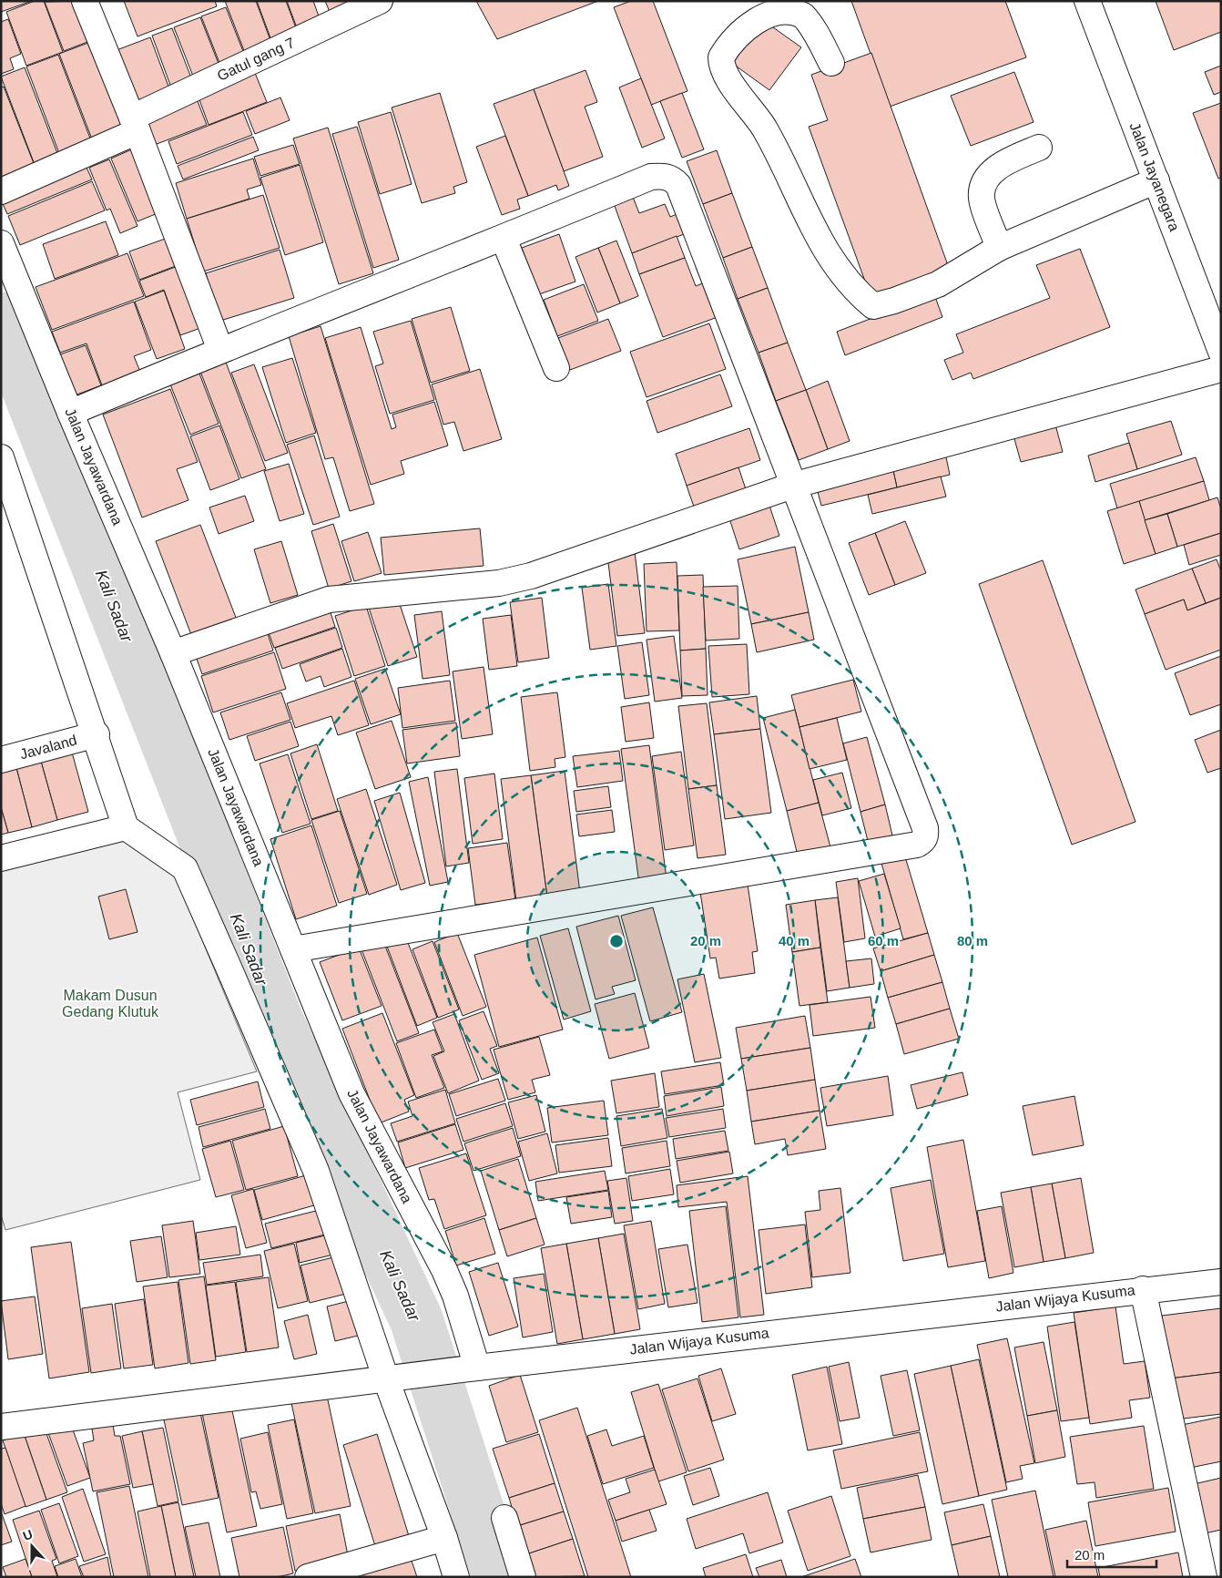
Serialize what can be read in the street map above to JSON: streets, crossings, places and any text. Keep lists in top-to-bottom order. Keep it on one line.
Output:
{"streets":{"street":["Gatul gang 7","Jalan Jayanegara","Jalan Jayawardana","Javaland","Jalan Wijaya Kusuma"]},"crossings":[["Jalan Jayawardana","Jalan Wijaya Kusuma"]],"water":["Kali Sadar"],"parks":["Makam Dusun Gedang Klutuk"],"scale_bar":"20 m","north":"top","rings":["20 m","40 m","60 m","80 m"]}
